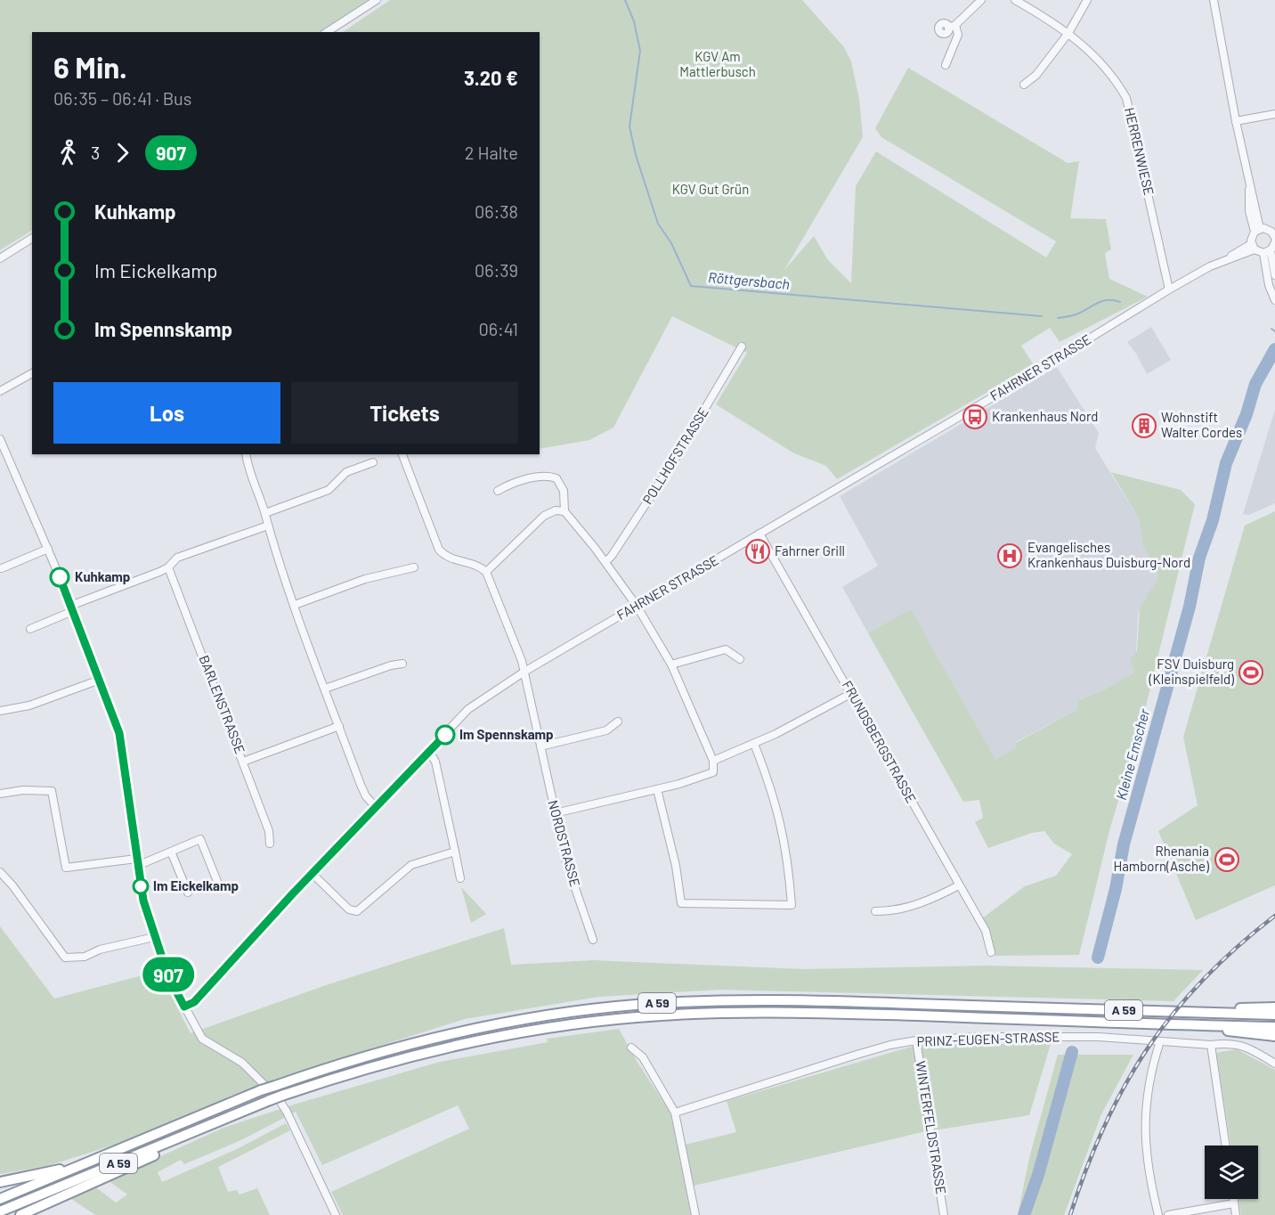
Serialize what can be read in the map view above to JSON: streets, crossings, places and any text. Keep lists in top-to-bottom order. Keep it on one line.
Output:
{"streets":{"highway":["A 59"],"street":["HERRENWIESE","FAHRNER STRASSE","POLLHOFSTRASSE","BARLENSTRASSE","FRUNDSBERGSTRASSE","NORDSTRASSE","PRINZ-EUGEN-STRASSE","WINTERFELDSTRASSE"]},"crossings":[["HERRENWIESE","FAHRNER STRASSE"],["FAHRNER STRASSE","FRUNDSBERGSTRASSE"],["FAHRNER STRASSE","NORDSTRASSE"],["PRINZ-EUGEN-STRASSE","WINTERFELDSTRASSE"]],"water":["Röttgersbach","Kleine Emscher"],"parks":["KGV Am Mattlerbusch","KGV Gut Grün"],"places":{"bus stop":["Krankenhaus Nord"],"building":["Wohnstift Walter Cordes"],"restaurant":["Fahrner Grill"],"hospital":["Evangelisches Krankenhaus Duisburg-Nord"],"other":["Kuhkamp","Im Spennskamp","Im Eickelkamp"],"sports":["FSV Duisburg (Kleinspielfeld)","Rhenania Hamborn(Asche)"]},"lines":["bus line 907"],"page":{"on_map":"907","heading":["6 Min.","06:35 – 06:41 · Bus","3.20 €"],"legs":["3","907","2 Halte"],"list":[{"name":"Kuhkamp","value":"06:38"},{"name":"Im Eickelkamp","value":"06:39"},{"name":"Im Spennskamp","value":"06:41"}],"buttons":["Los","Tickets"]}}
